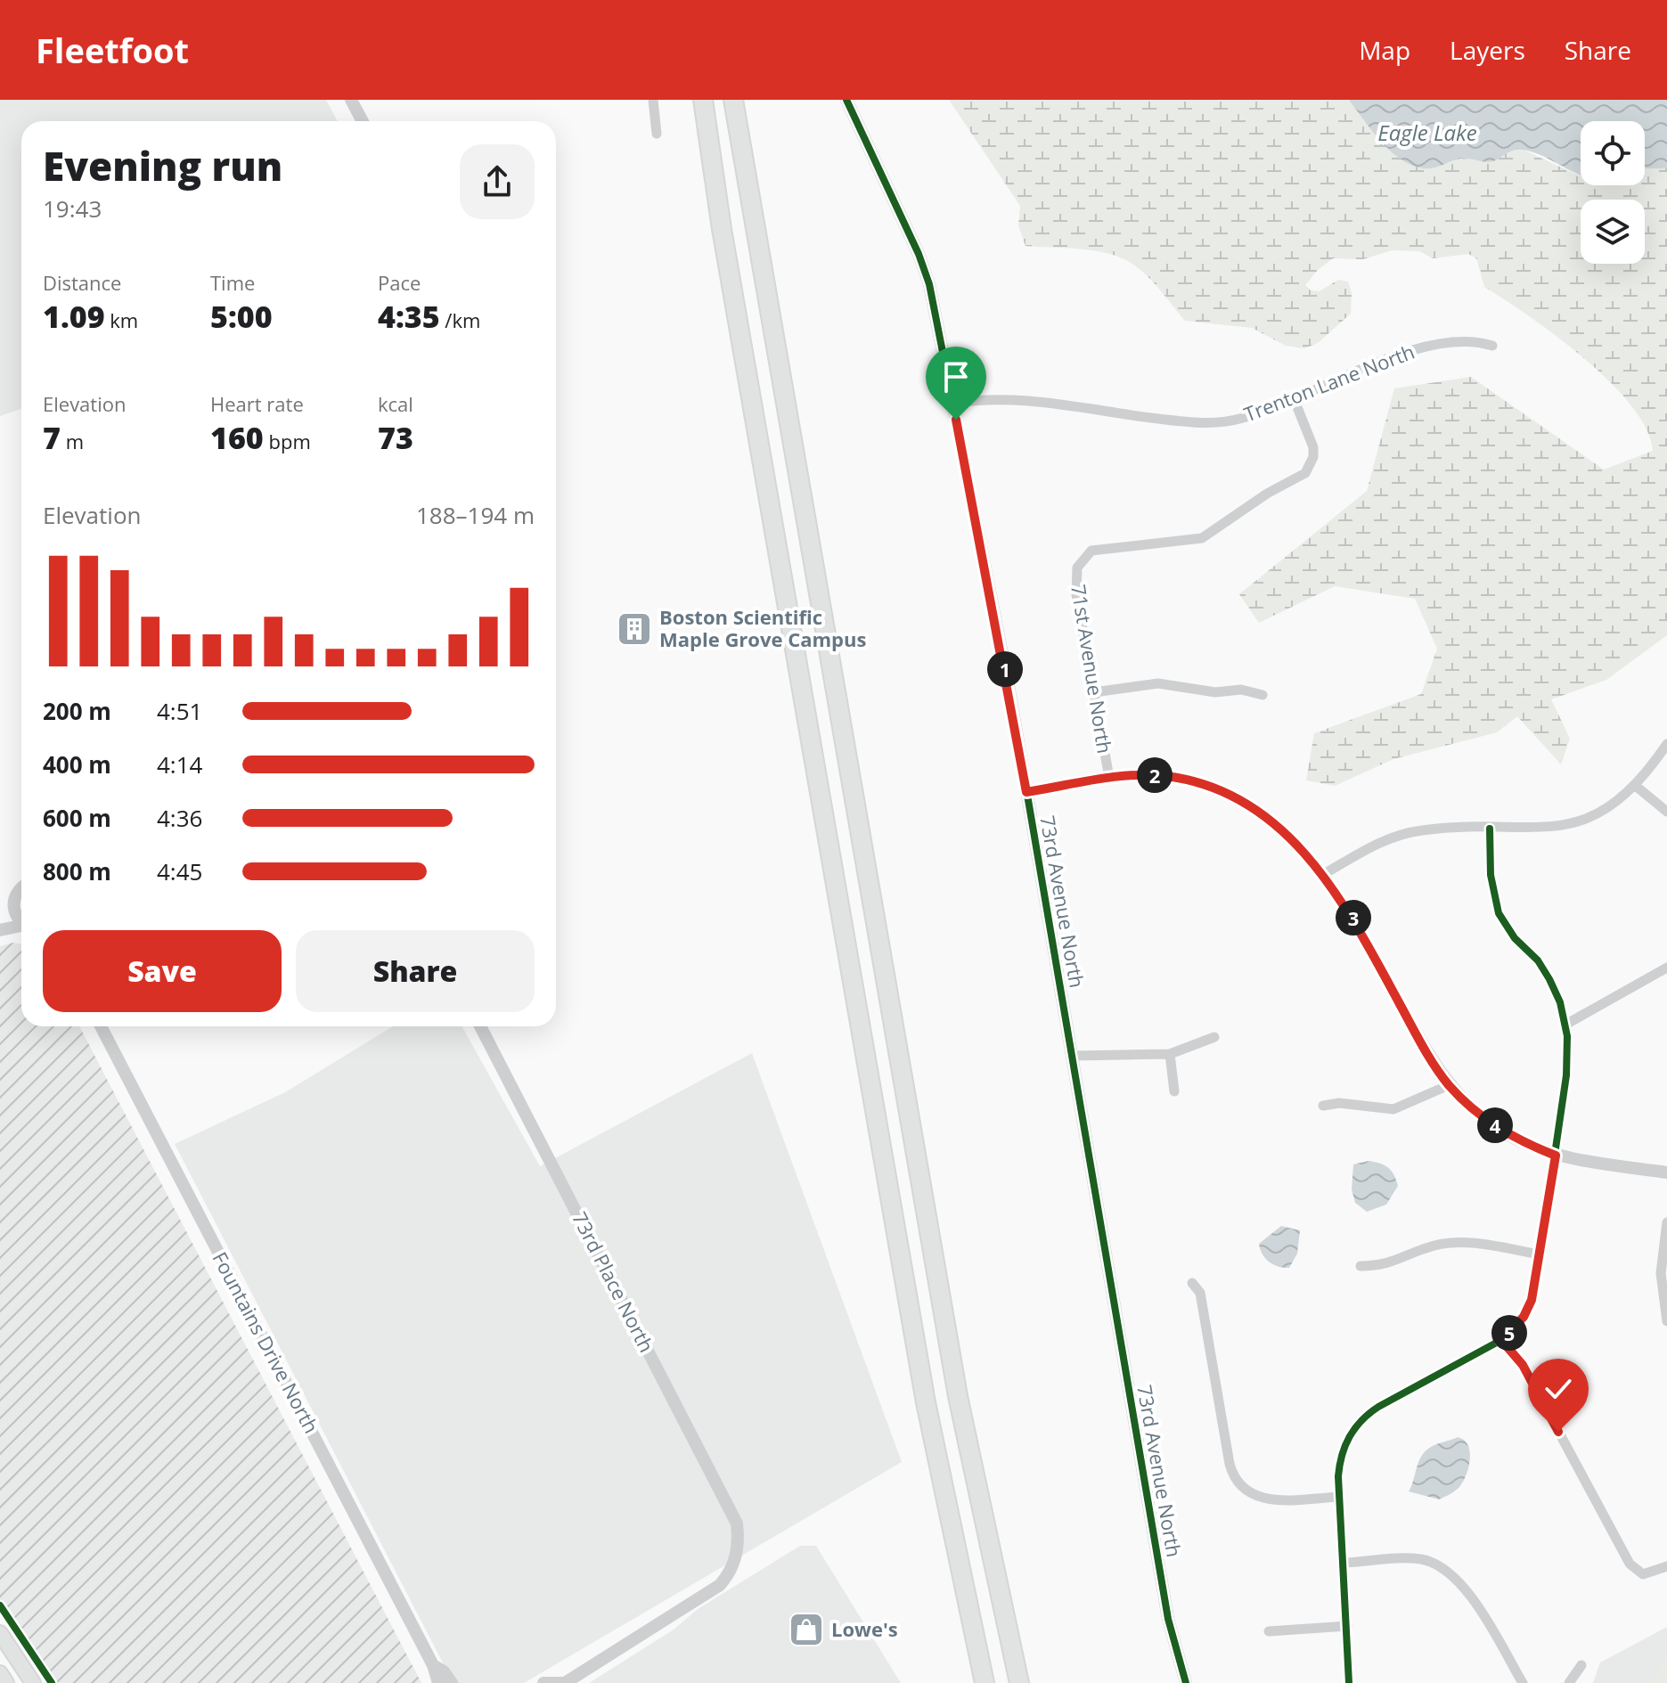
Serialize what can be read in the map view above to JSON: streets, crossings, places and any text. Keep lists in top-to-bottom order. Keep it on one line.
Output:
{"streets":{"street":["Trenton Lane North","71st Avenue North","73rd Avenue North","73rd Place North","Fountains Drive North"]},"crossings":[["Trenton Lane North","71st Avenue North"],["Trenton Lane North","73rd Avenue North"]],"water":["Eagle Lake"],"places":{"building":["Boston Scientific Maple Grove Campus"],"shop":["Lowe's"]},"page":{"header":"Fleetfoot","nav":["Map","Layers","Share"],"heading":["Evening run","19:43"],"stats":[["Distance","1.09 km"],["Time","5:00"],["Pace","4:35 /km"],["Elevation","7 m"],["Heart rate","160 bpm"],["kcal","73"]],"chart":["Elevation","188–194 m"],"pins":["1","2","3","4","5"],"list":[{"name":"200 m","note":"4:51"},{"name":"400 m","note":"4:14"},{"name":"600 m","note":"4:36"},{"name":"800 m","note":"4:45"}],"buttons":["Save","Share"]}}
